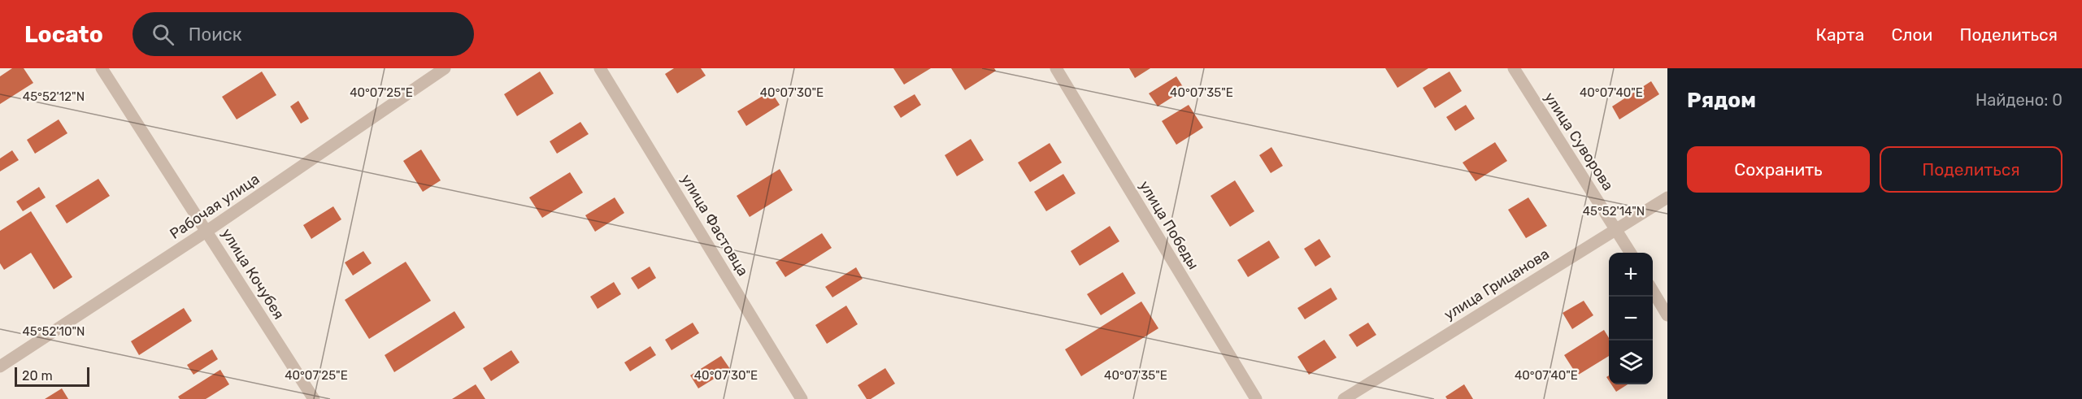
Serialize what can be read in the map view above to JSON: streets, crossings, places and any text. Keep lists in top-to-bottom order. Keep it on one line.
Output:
{"streets":{"street":["улица Суворова","Рабочая улица","улица Фастовца","улица Победы","улица Кочубея","улица Грицанова"]},"crossings":[["улица Суворова","улица Грицанова"],["Рабочая улица","улица Кочубея"]],"scale_bar":"20 m","page":{"header":"Locato","search":"Поиск","nav":["Карта","Слои","Поделиться"],"heading":["Рядом","Найдено: 0"],"buttons":["Сохранить","Поделиться"],"map_buttons":["+","−"],"scale":"20 m"},"coordinates":["40°07'25\"E","40°07'30\"E","40°07'35\"E","40°07'40\"E","45°52'12\"N","45°52'14\"N","45°52'10\"N"]}
